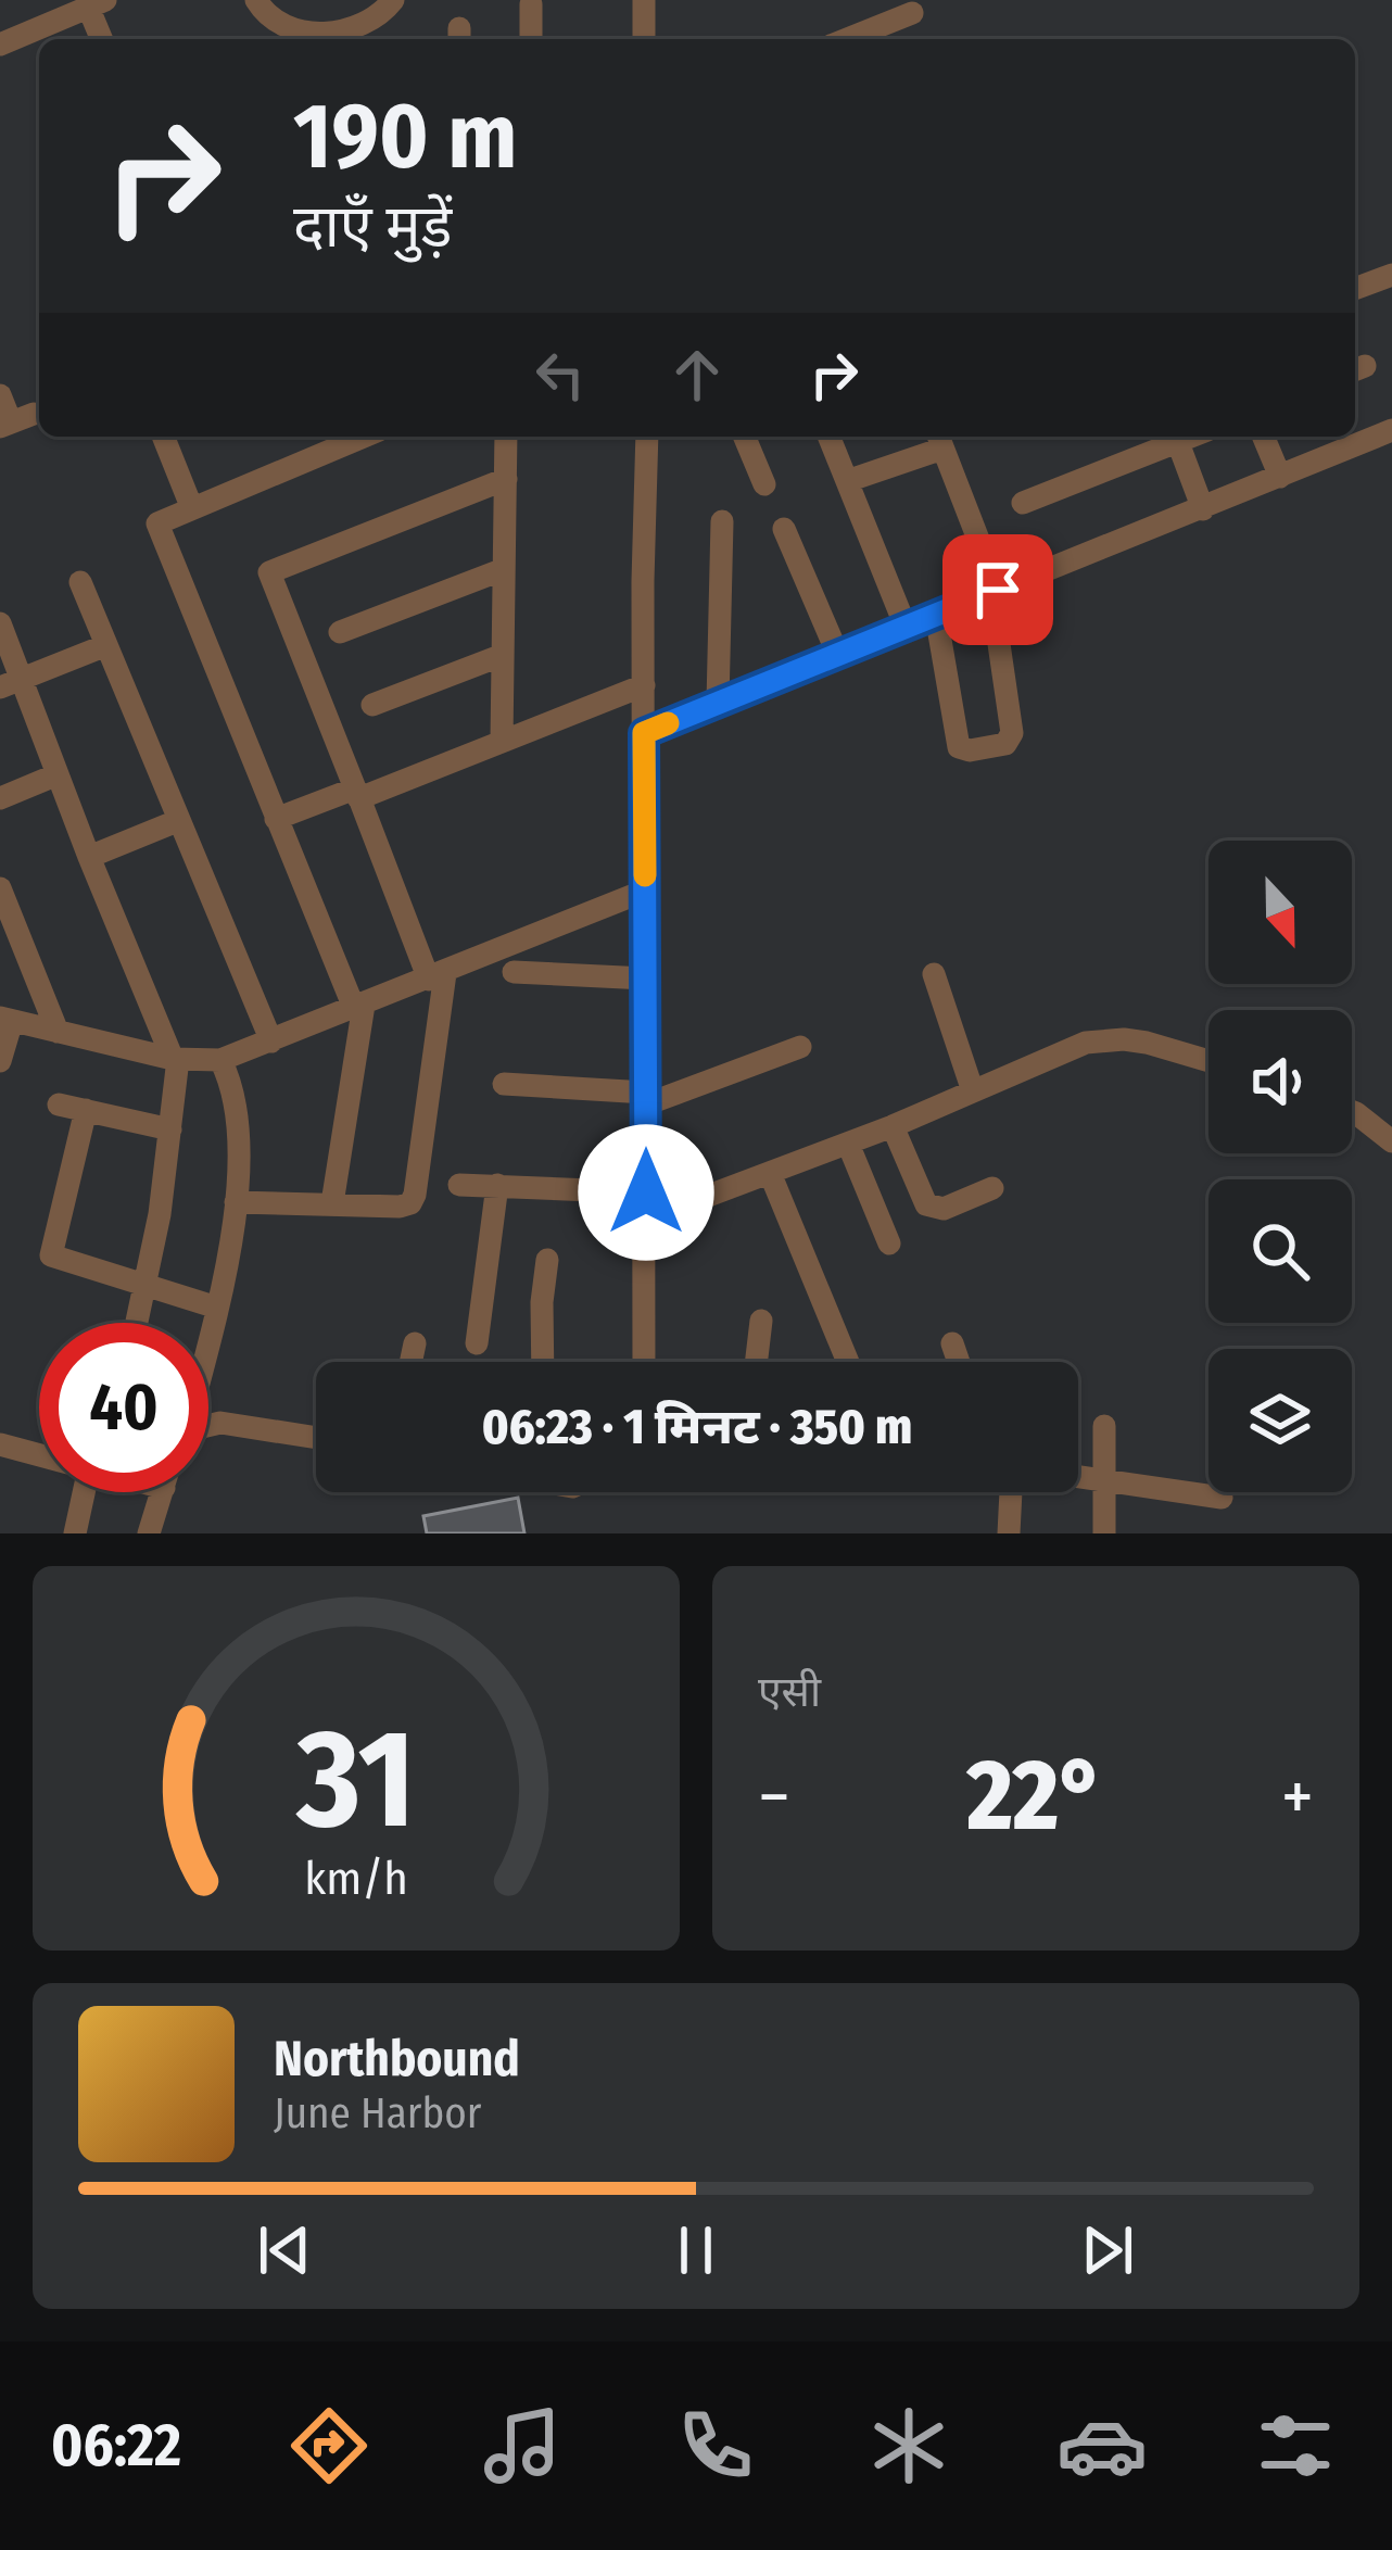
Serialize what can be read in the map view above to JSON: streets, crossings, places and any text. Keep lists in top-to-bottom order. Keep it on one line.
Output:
{"north":"bottom","page":{"turn":["190 m","दाएँ मुड़ें"],"limit":"40","trip":"06:23 · 1 मिनट · 350 m","tile":"एसी","heat":["−","22°","+"],"song":["Northbound","June Harbor"],"tabs":"06:22","gauge":["31","km/h"]}}
